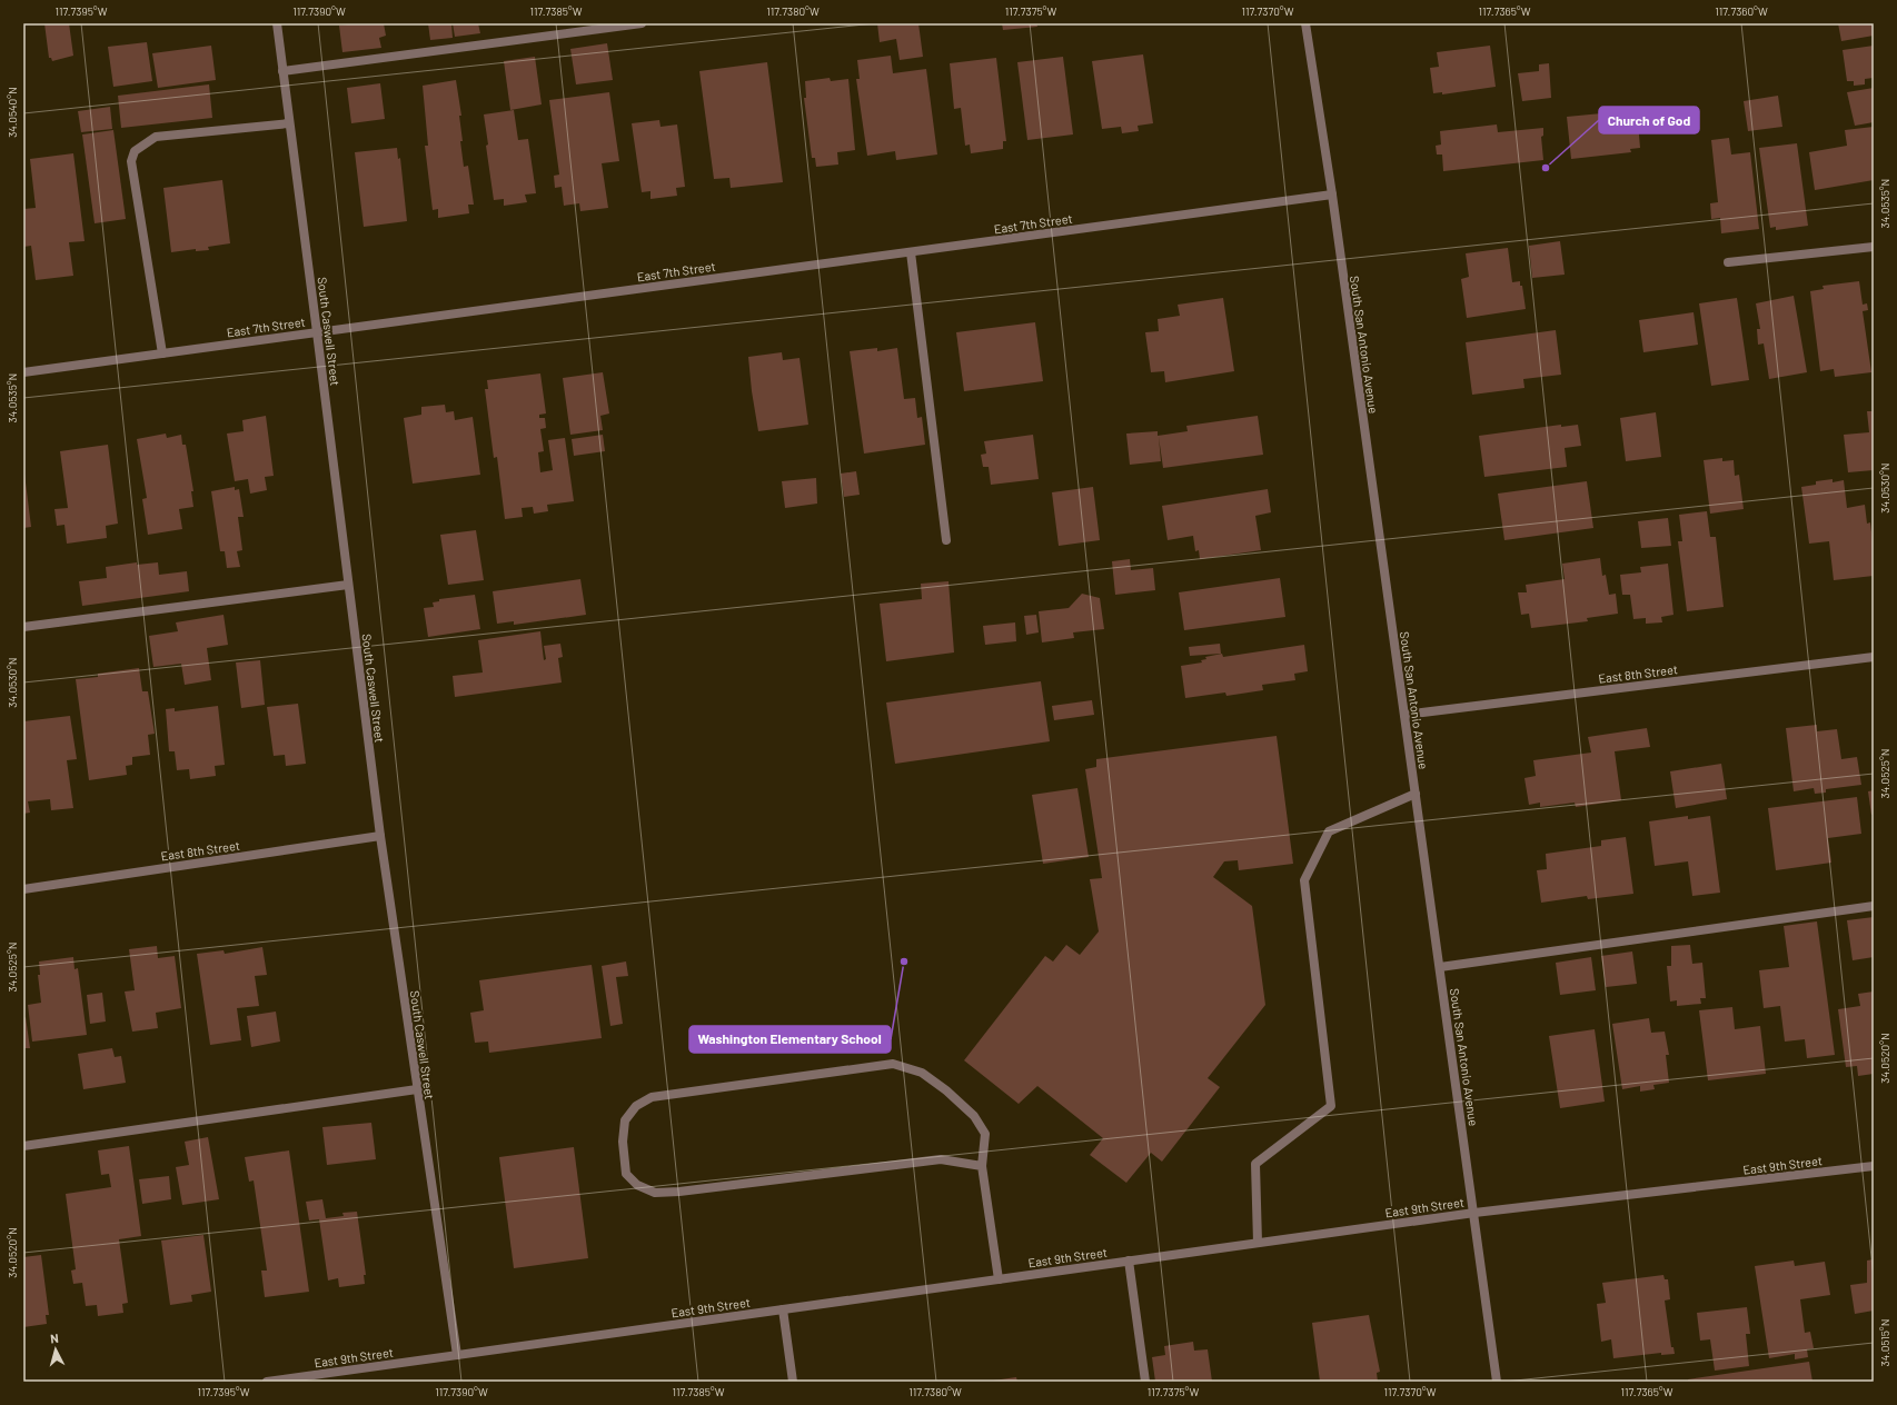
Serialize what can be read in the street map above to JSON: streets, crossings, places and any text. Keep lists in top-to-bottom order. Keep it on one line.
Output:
{"streets":{"street":["East 7th Street","South Caswell Street","South San Antonio Avenue","East 8th Street","East 9th Street"]},"crossings":[["East 7th Street","South Caswell Street"],["East 7th Street","South San Antonio Avenue"],["South Caswell Street","East 8th Street"],["South Caswell Street","East 9th Street"],["South San Antonio Avenue","East 8th Street"],["South San Antonio Avenue","East 9th Street"]],"places":["Church of God","Washington Elementary School"],"north":"top","coordinates":["117.7395°W","117.7390°W","117.7385°W","117.7380°W","117.7375°W","117.7370°W","117.7365°W","117.7360°W","34.0540°N","34.0535°N","34.0530°N","34.0525°N","34.0520°N","34.0515°N"]}
